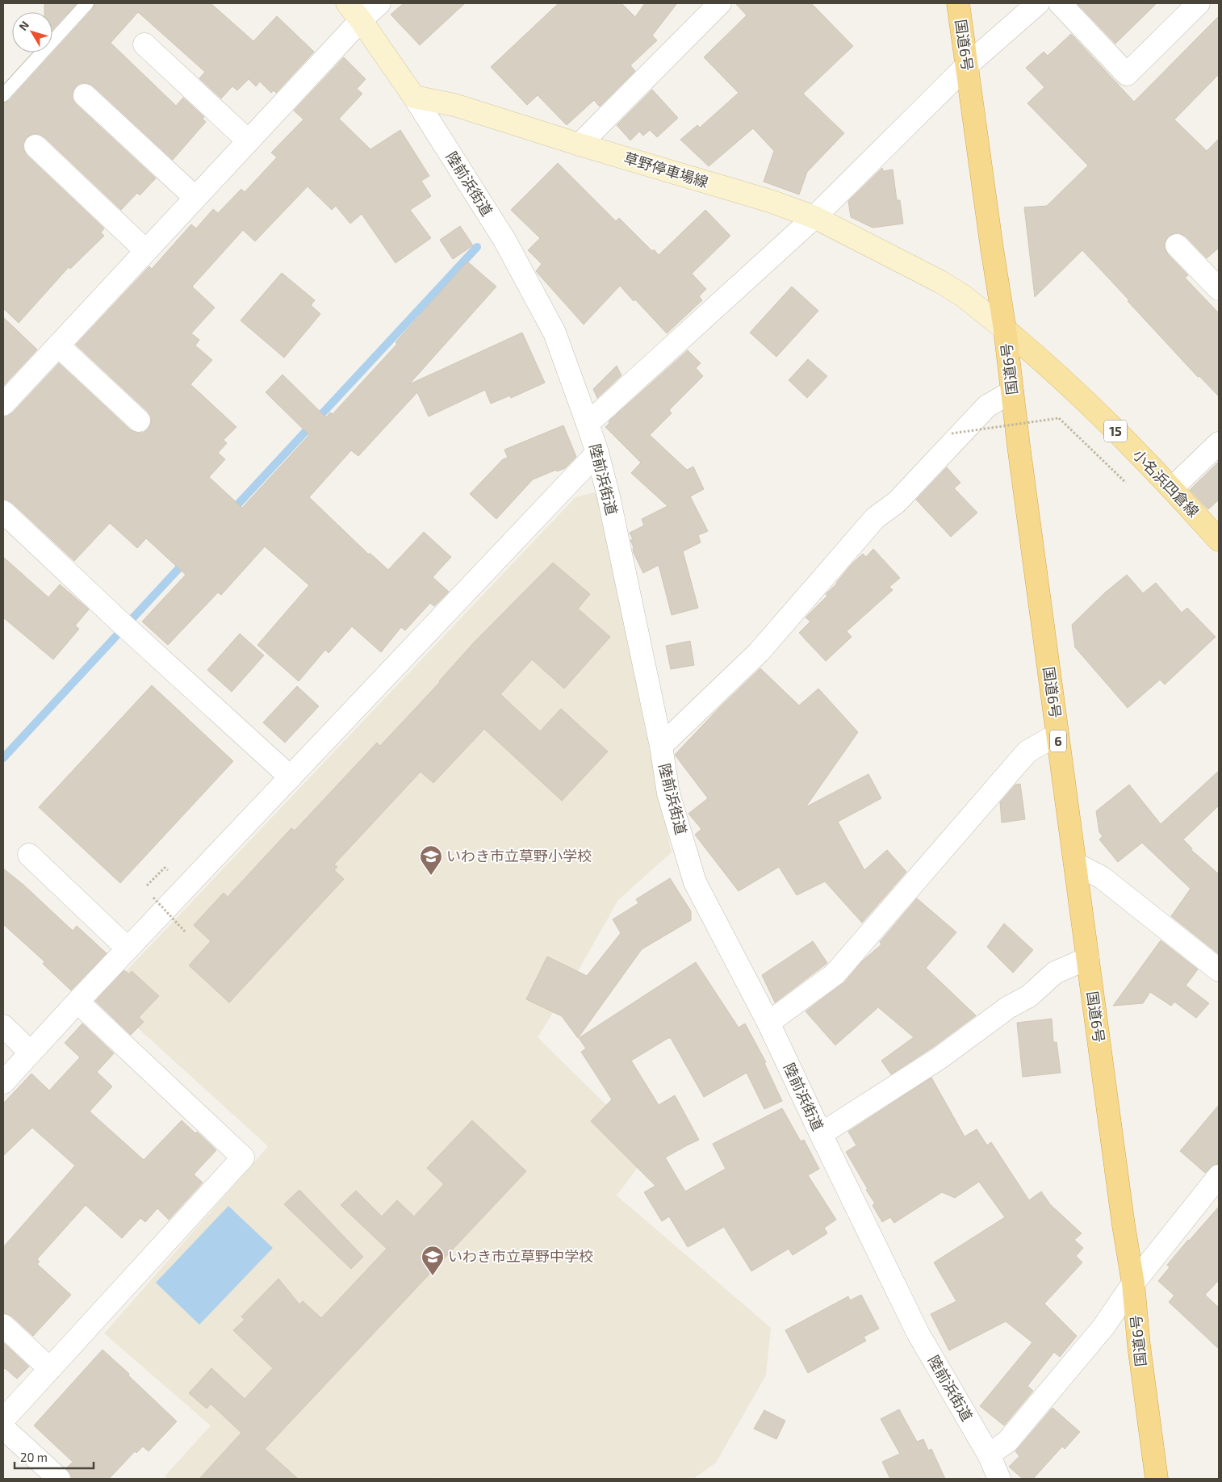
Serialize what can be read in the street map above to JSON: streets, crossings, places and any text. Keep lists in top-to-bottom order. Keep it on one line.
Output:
{"streets":{"highway":["国道6号","6"],"main road":["草野停車場線","15","小名浜四倉線"],"street":["陸前浜街道"]},"crossings":[["国道6号","草野停車場線"],["国道6号","小名浜四倉線"],["草野停車場線","陸前浜街道"],["草野停車場線","小名浜四倉線"]],"places":{"school or university":["いわき市立草野小学校","いわき市立草野中学校"]},"scale_bar":"20 m","north":"top left"}
